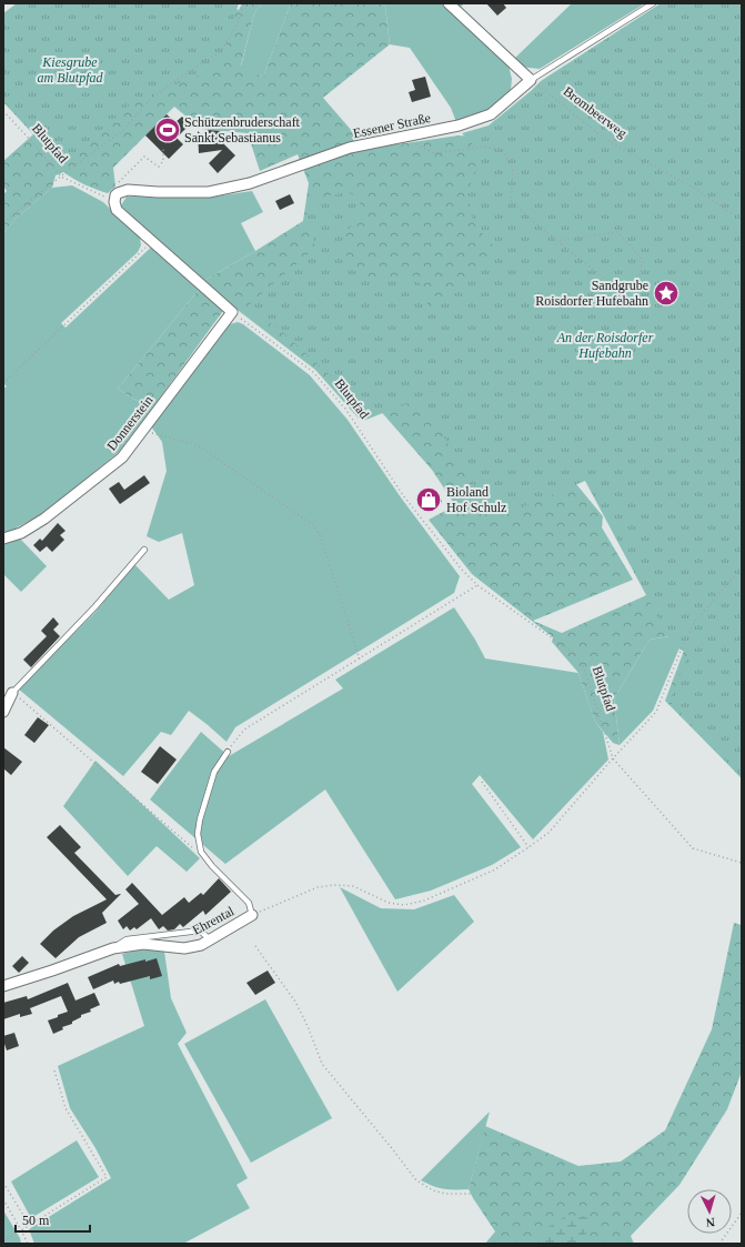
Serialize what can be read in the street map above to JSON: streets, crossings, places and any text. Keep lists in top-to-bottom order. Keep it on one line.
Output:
{"streets":{"street":["Essener Straße","Donnerstein","Ehrental"],"path":["Brombeerweg","Blutpfad"]},"crossings":[["Brombeerweg","Essener Straße"],["Essener Straße","Blutpfad"],["Blutpfad","Donnerstein"]],"parks":["Kiesgrube am Blutpfad","An der Roisdorfer Hufebahn"],"places":{"sports":["Schützenbruderschaft Sankt Sebastianus"],"place":["Sandgrube Roisdorfer Hufebahn"],"shop":["Bioland Hof Schulz"]},"scale_bar":"50 m","north":"bottom"}
